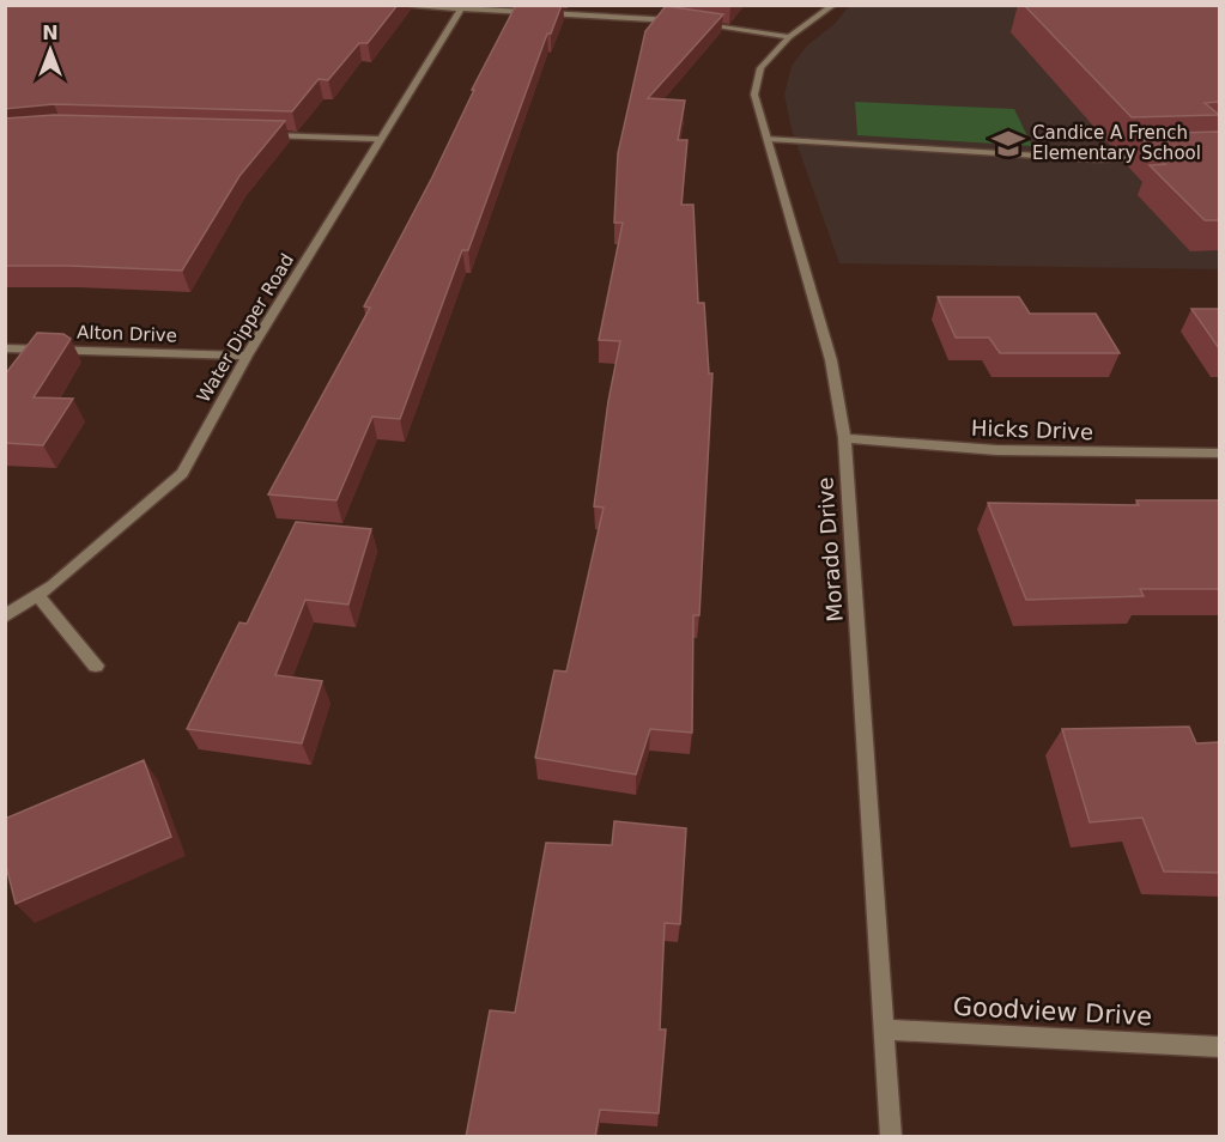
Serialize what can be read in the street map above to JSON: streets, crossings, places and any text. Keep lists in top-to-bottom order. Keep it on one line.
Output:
{"streets":{"street":["Water Dipper Road","Alton Drive","Hicks Drive","Morado Drive","Goodview Drive"]},"crossings":[["Water Dipper Road","Alton Drive"],["Hicks Drive","Morado Drive"],["Morado Drive","Goodview Drive"]],"places":{"school or university":["Candice A French Elementary School"]},"north":"top"}
